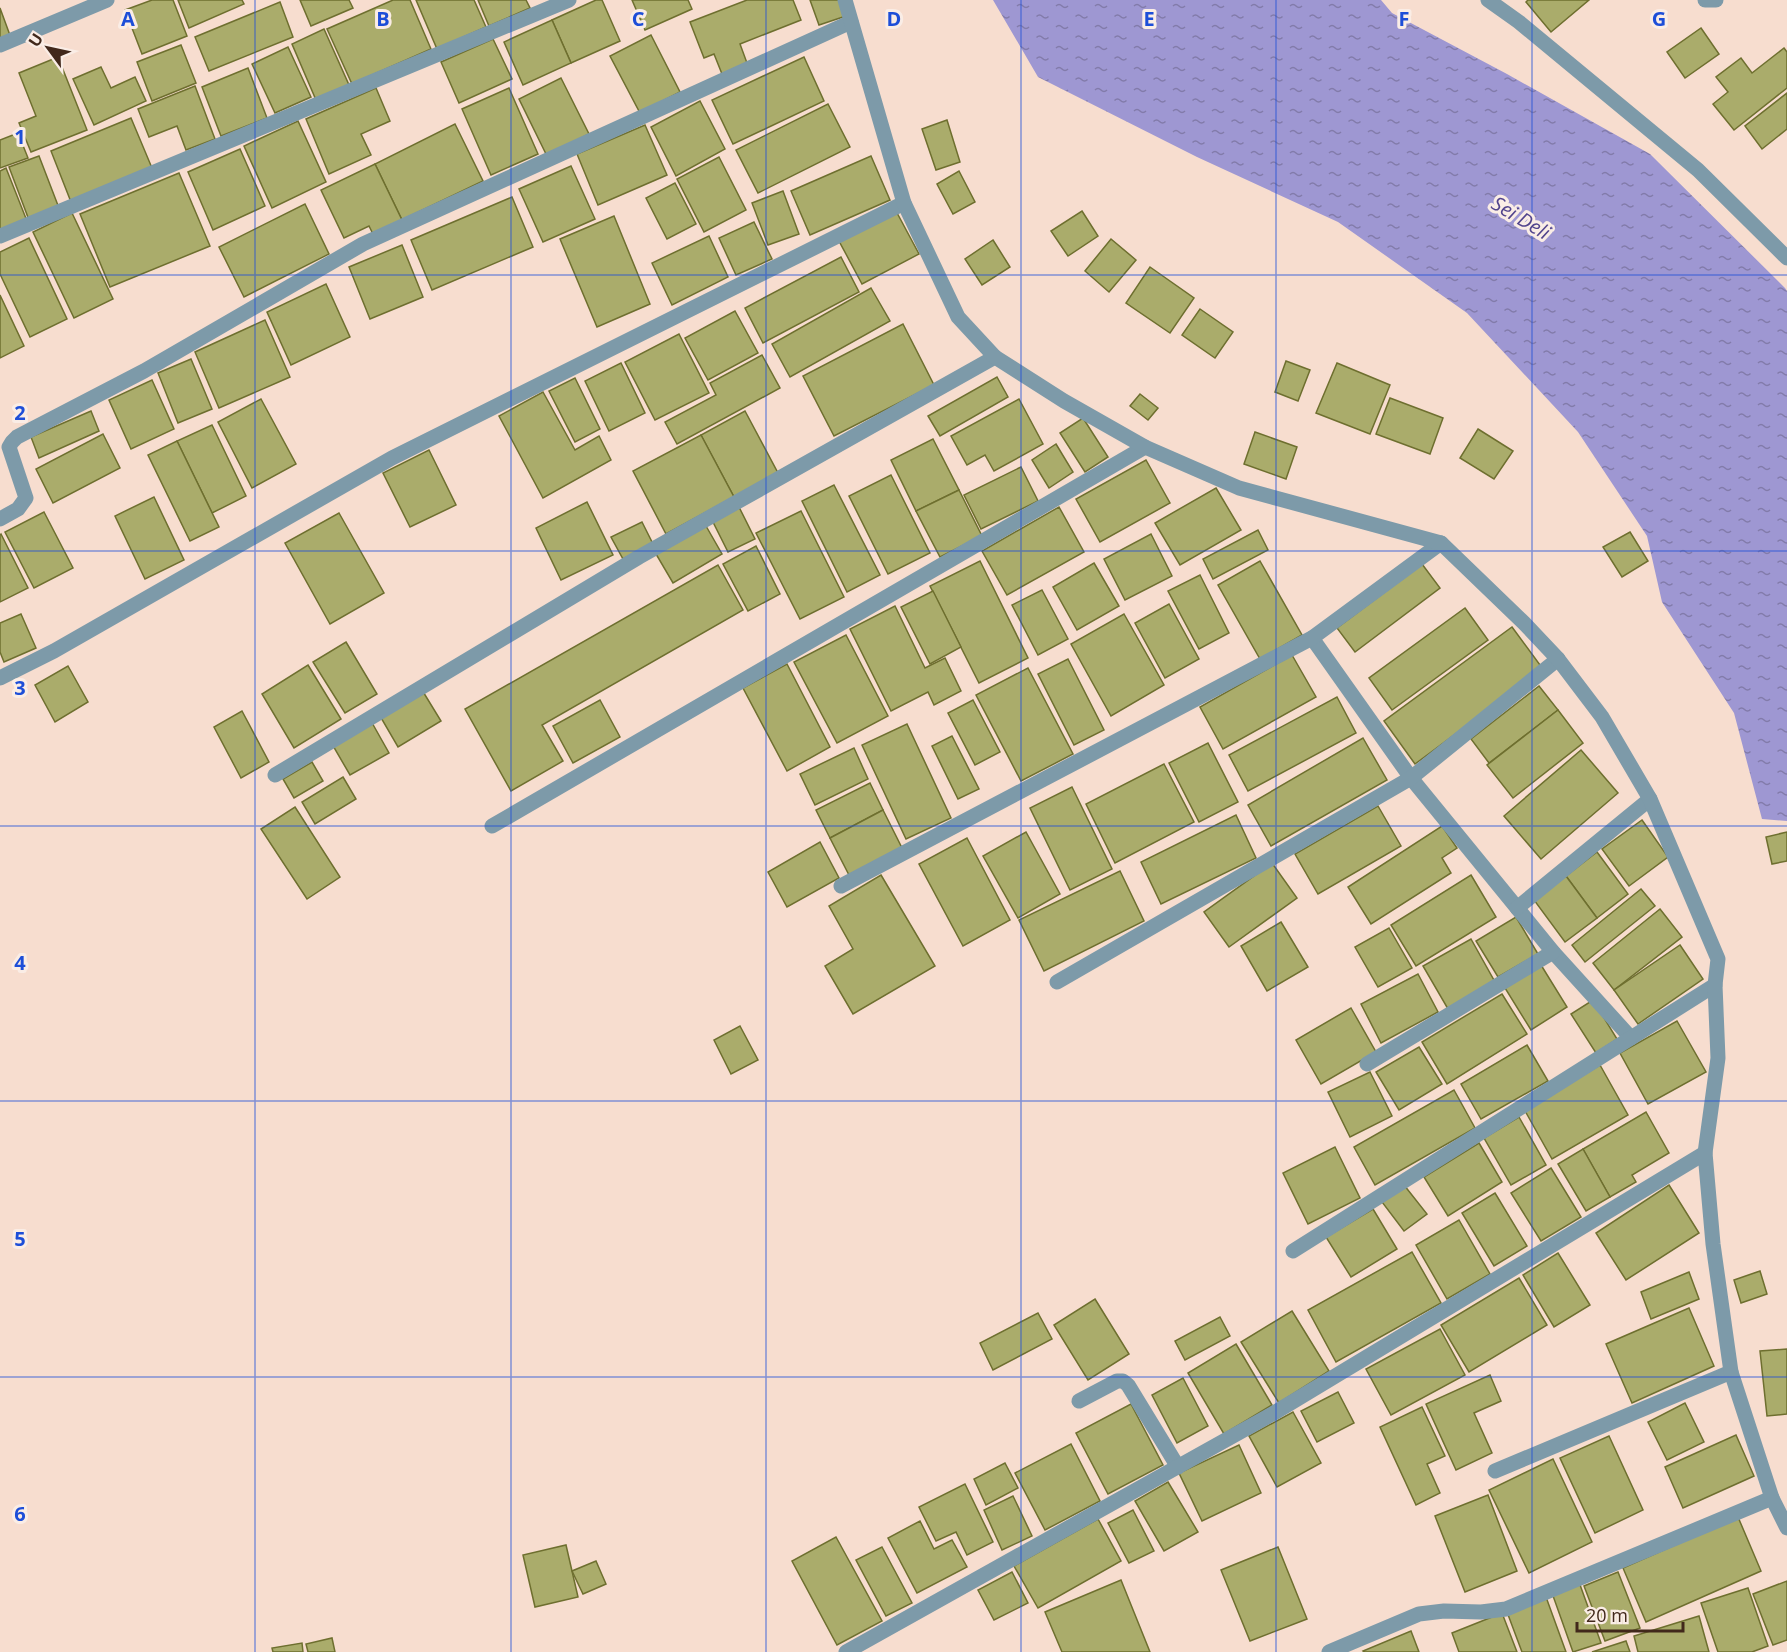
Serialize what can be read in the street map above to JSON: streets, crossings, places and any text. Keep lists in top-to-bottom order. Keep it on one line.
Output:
{"water":["Sei Deli"],"scale_bar":"20 m","north":"top left","grid":{"columns":["A","B","C","D","E","F","G"],"rows":["1","2","3","4","5","6"]}}
